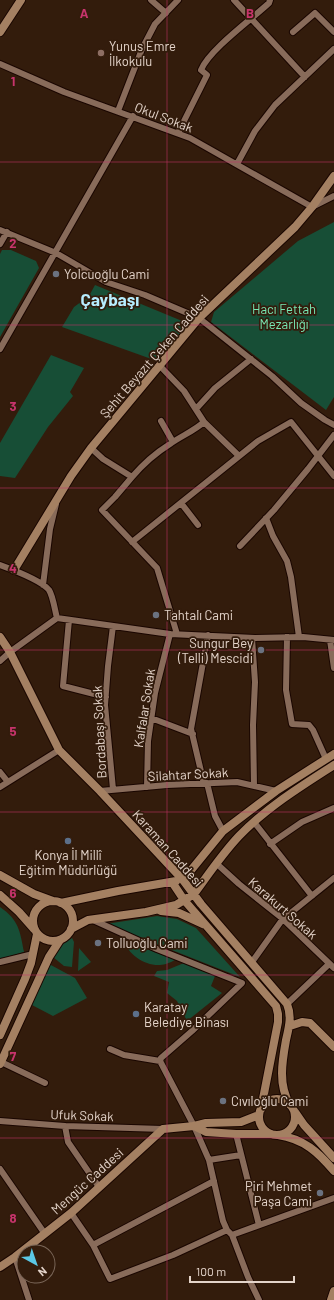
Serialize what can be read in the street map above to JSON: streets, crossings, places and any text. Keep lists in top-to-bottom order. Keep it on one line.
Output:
{"streets":{"main road":["Şehit Beyazıt Çeken Caddesi","Karaman Caddesi","Mengüc Caddesi"],"street":["Okul Sokak","Kalfalar Sokak","Bordabaşı Sokak","Silahtar Sokak","Karakurt Sokak","Ufuk Sokak"]},"crossings":[["Okul Sokak","Şehit Beyazıt Çeken Caddesi"],["Kalfalar Sokak","Silahtar Sokak"],["Bordabaşı Sokak","Silahtar Sokak"],["Silahtar Sokak","Karaman Caddesi"],["Ufuk Sokak","Mengüc Caddesi"]],"districts":["Çaybaşı"],"parks":["Hacı Fettah Mezarlığı"],"places":["Yunus Emre İlkokulu","Yolcuoğlu Cami","Tahtalı Cami","Sungur Bey (Telli) Mescidi","Konya İl Millî Eğitim Müdürlüğü","Tolluoğlu Cami","Karatay Belediye Binası","Cıvıloğlu Cami","Piri Mehmet Paşa Cami"],"scale_bar":"100 m","north":"bottom right","grid":{"columns":["A","B"],"rows":["1","2","3","4","5","6","7","8"]}}
